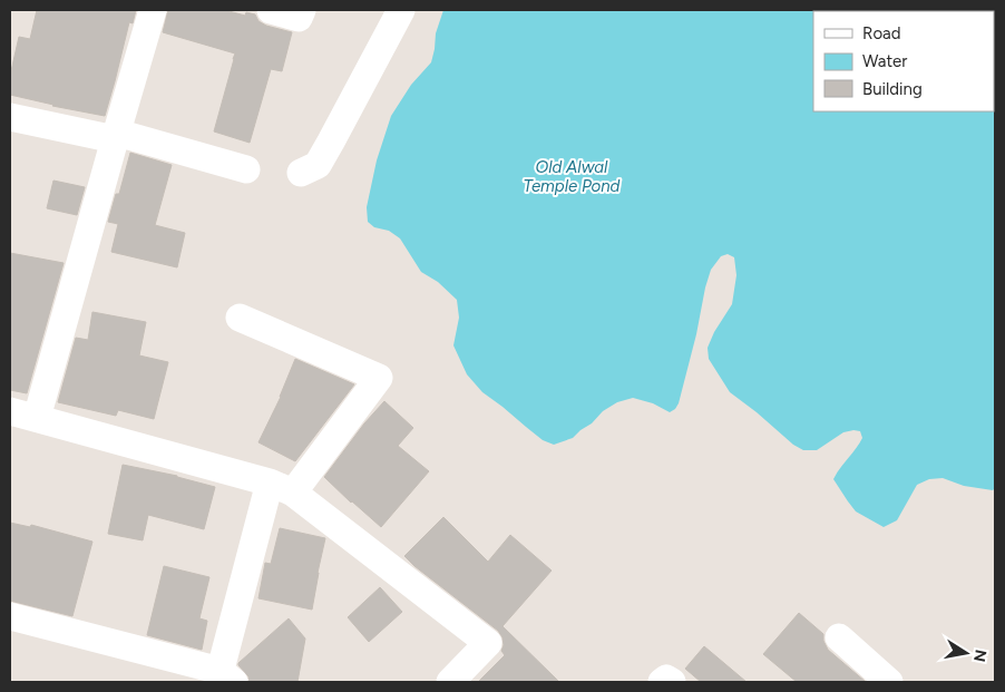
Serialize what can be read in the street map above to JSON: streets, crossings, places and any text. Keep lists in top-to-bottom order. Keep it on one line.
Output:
{"water":["Old Alwal Temple Pond"],"legend":["Road","Water","Building"],"north":"right"}
